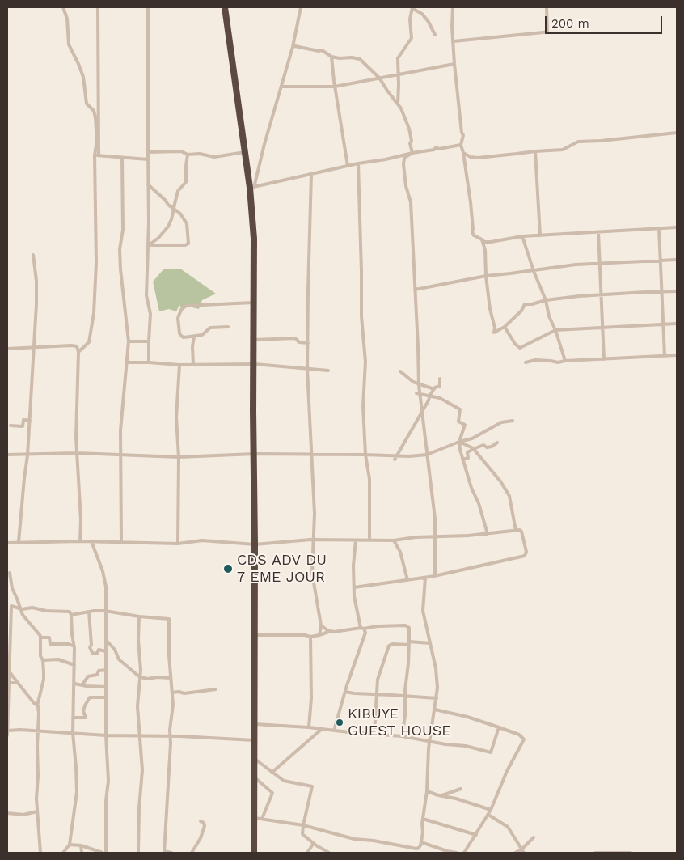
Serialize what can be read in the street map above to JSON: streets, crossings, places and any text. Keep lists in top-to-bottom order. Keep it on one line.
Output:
{"places":["CDS ADV DU 7 EME JOUR","KIBUYE GUEST HOUSE"],"scale_bar":"200 m"}
